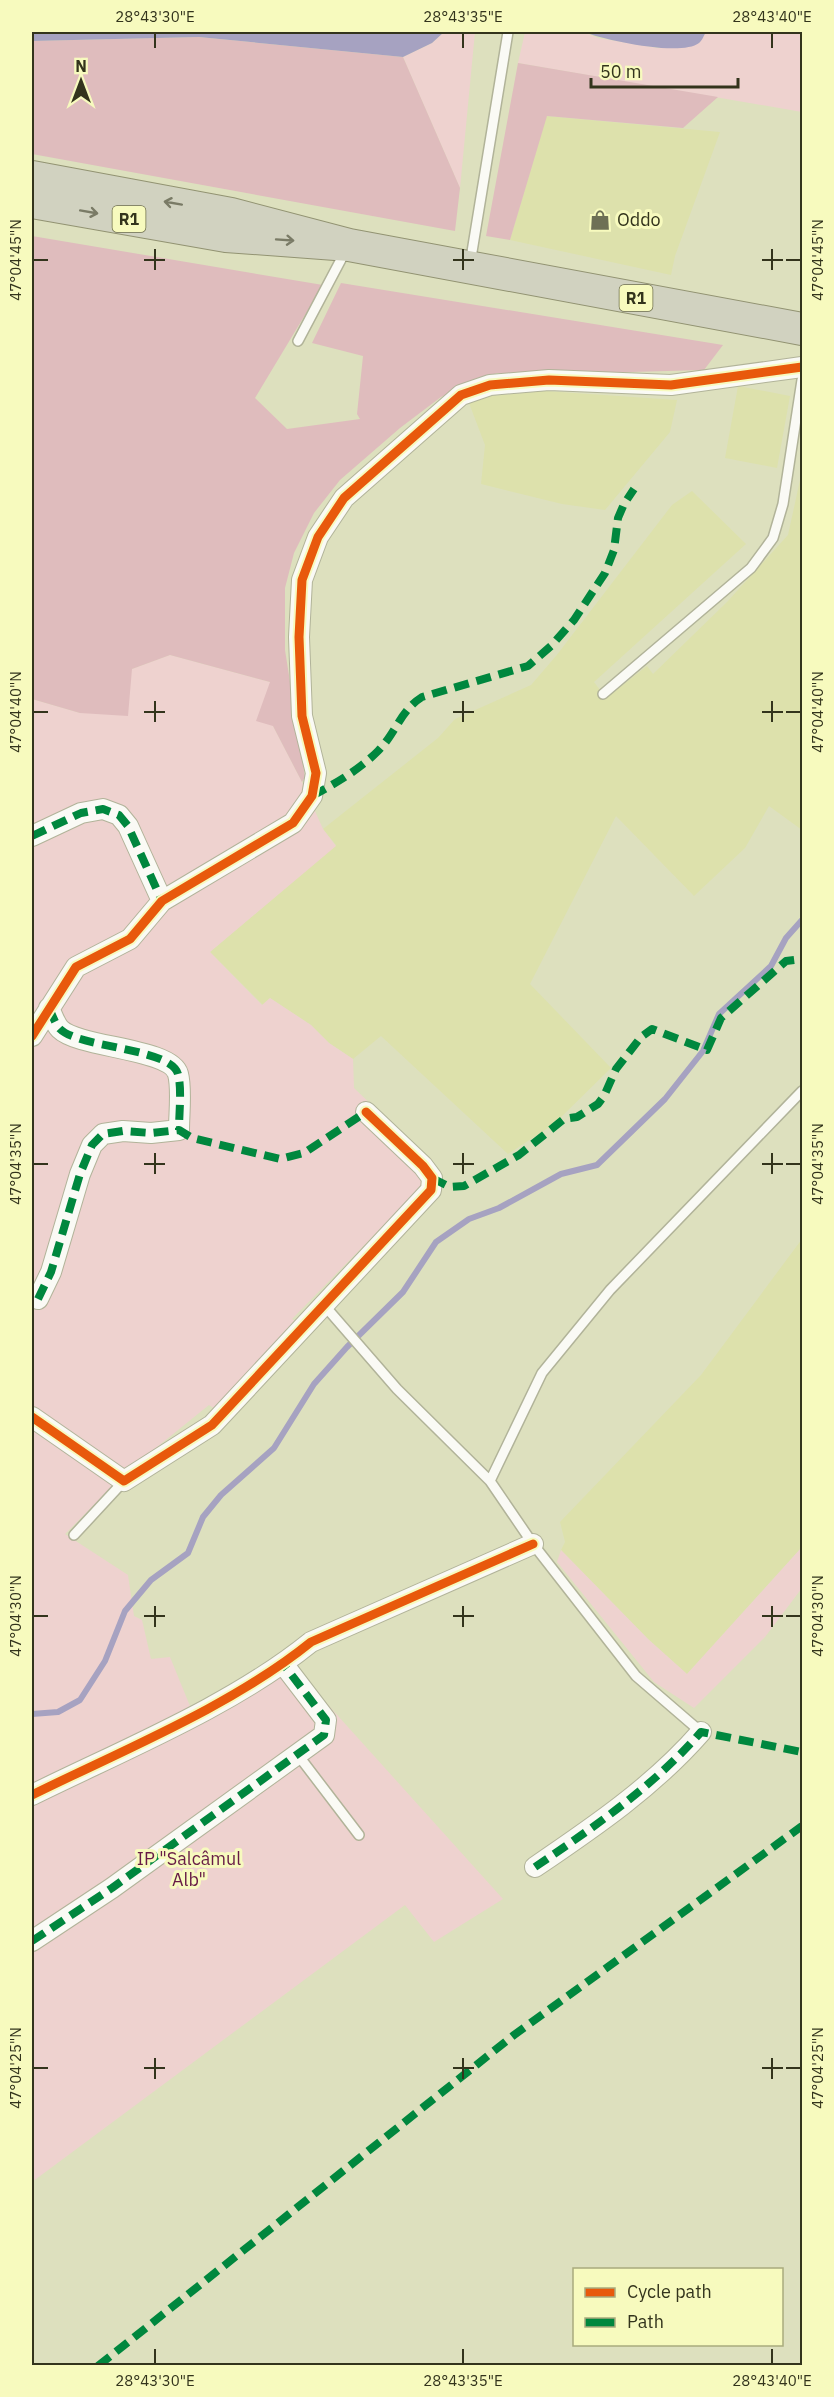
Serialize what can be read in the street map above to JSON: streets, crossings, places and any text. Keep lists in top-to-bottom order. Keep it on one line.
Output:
{"streets":{"highway":["R1"]},"parks":["IP \"Salcâmul Alb\""],"places":{"shop":["Oddo"]},"legend":["Cycle path","Path"],"scale_bar":"50 m","north":"top","coordinates":["28°43'30\"E","28°43'35\"E","28°43'40\"E","47°04'45\"N","47°04'40\"N","47°04'35\"N","47°04'30\"N","47°04'25\"N"]}
